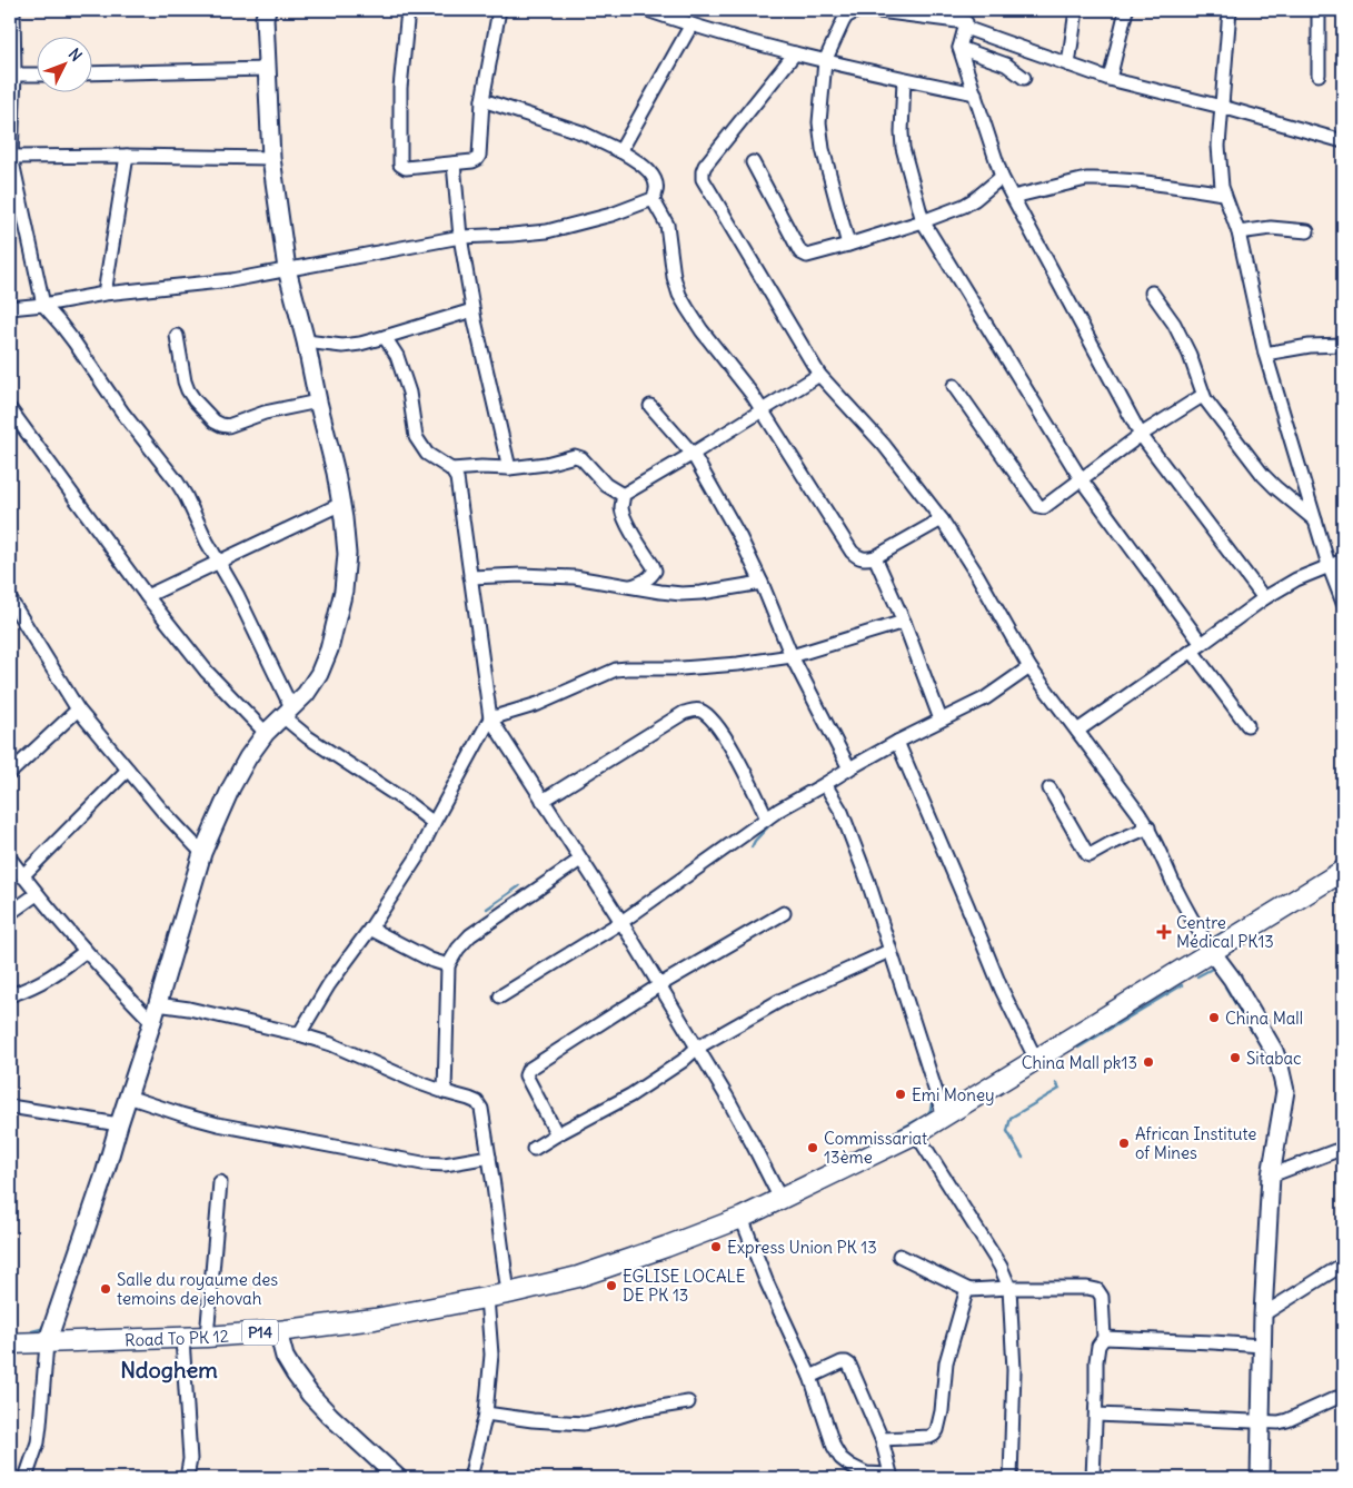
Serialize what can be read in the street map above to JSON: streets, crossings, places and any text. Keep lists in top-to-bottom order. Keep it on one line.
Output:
{"streets":{"main road":["P14","Road To PK 12"]},"crossings":[["P14","Road To PK 12"]],"districts":["Ndoghem"],"places":{"health":["Centre Médical PK13"],"other":["China Mall","Sitabac","China Mall pk13","Emi Money","African Institute of Mines","Commissariat 13ème","Express Union PK 13","EGLISE LOCALE DE PK 13","Salle du royaume des temoins de jehovah"]},"north":"top right"}
